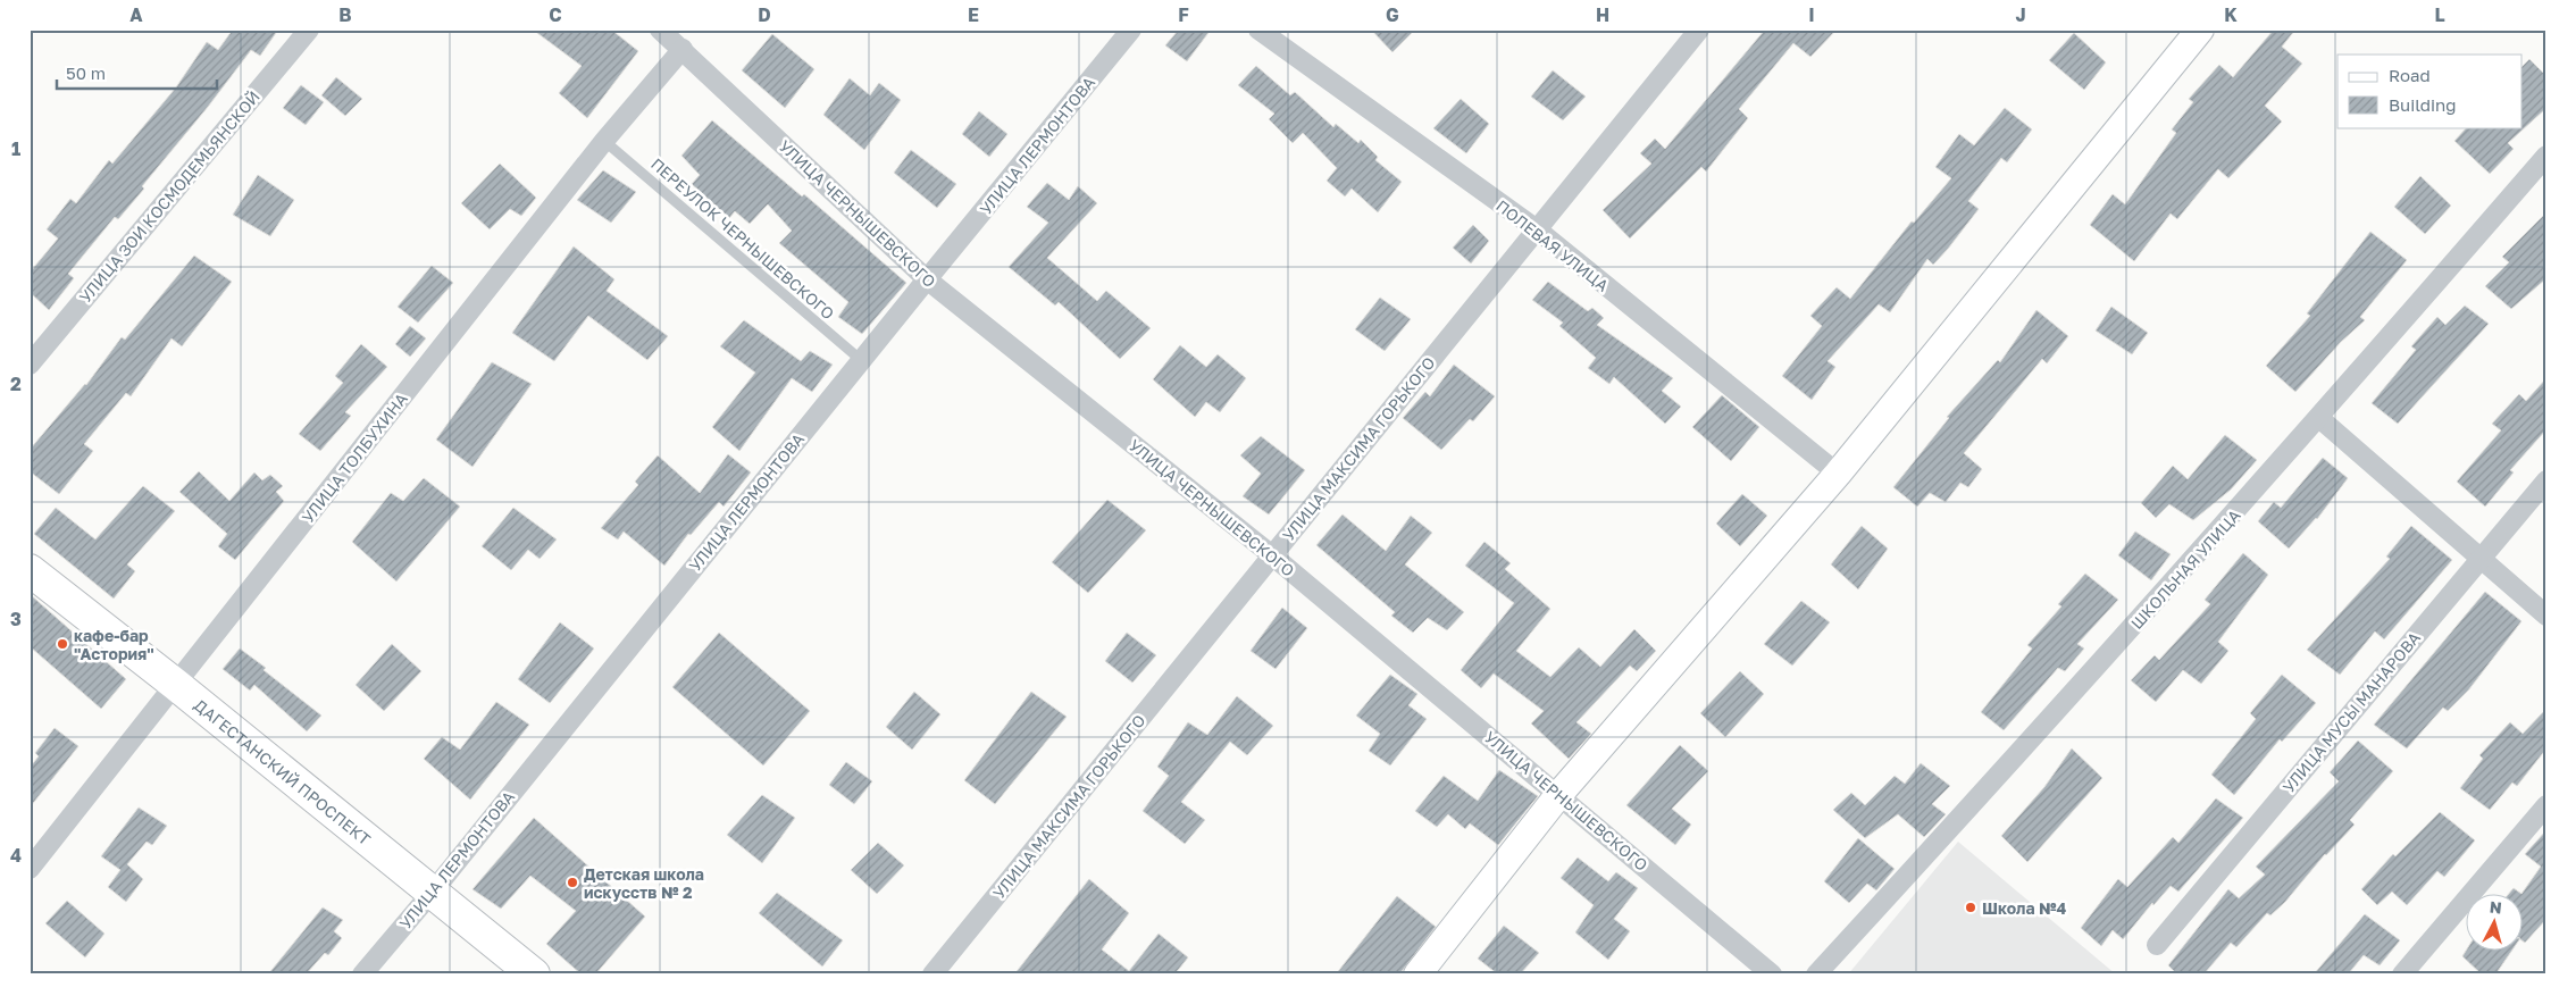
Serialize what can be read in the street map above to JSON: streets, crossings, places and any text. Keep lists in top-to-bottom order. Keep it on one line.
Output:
{"streets":{"highway":["ДАГЕСТАНСКИЙ ПРОСПЕКТ"],"street":["УЛИЦА ЛЕРМОНТОВА","УЛИЦА ЗОИ КОСМОДЕМЬЯНСКОЙ","УЛИЦА ЧЕРНЫШЕВСКОГО","ПОЛЕВАЯ УЛИЦА","УЛИЦА МАКСИМА ГОРЬКОГО","УЛИЦА ТОЛБУХИНА","ШКОЛЬНАЯ УЛИЦА","УЛИЦА МУСЫ МАНАРОВА"],"lane":["ПЕРЕУЛОК ЧЕРНЫШЕВСКОГО"]},"crossings":[["УЛИЦА ЛЕРМОНТОВА","УЛИЦА ЧЕРНЫШЕВСКОГО"],["УЛИЦА ЛЕРМОНТОВА","ПЕРЕУЛОК ЧЕРНЫШЕВСКОГО"],["УЛИЦА ЛЕРМОНТОВА","ДАГЕСТАНСКИЙ ПРОСПЕКТ"],["УЛИЦА ЧЕРНЫШЕВСКОГО","УЛИЦА МАКСИМА ГОРЬКОГО"],["УЛИЦА ЧЕРНЫШЕВСКОГО","УЛИЦА ТОЛБУХИНА"],["ПЕРЕУЛОК ЧЕРНЫШЕВСКОГО","УЛИЦА ТОЛБУХИНА"],["ПОЛЕВАЯ УЛИЦА","УЛИЦА МАКСИМА ГОРЬКОГО"],["УЛИЦА ТОЛБУХИНА","ДАГЕСТАНСКИЙ ПРОСПЕКТ"]],"places":["кафе-бар \"Астория\"","Детская школа искусств № 2","Школа №4"],"legend":["Road","Building"],"scale_bar":"50 m","north":"top","grid":{"columns":["A","B","C","D","E","F","G","H","I","J","K","L"],"rows":["1","2","3","4"]}}
